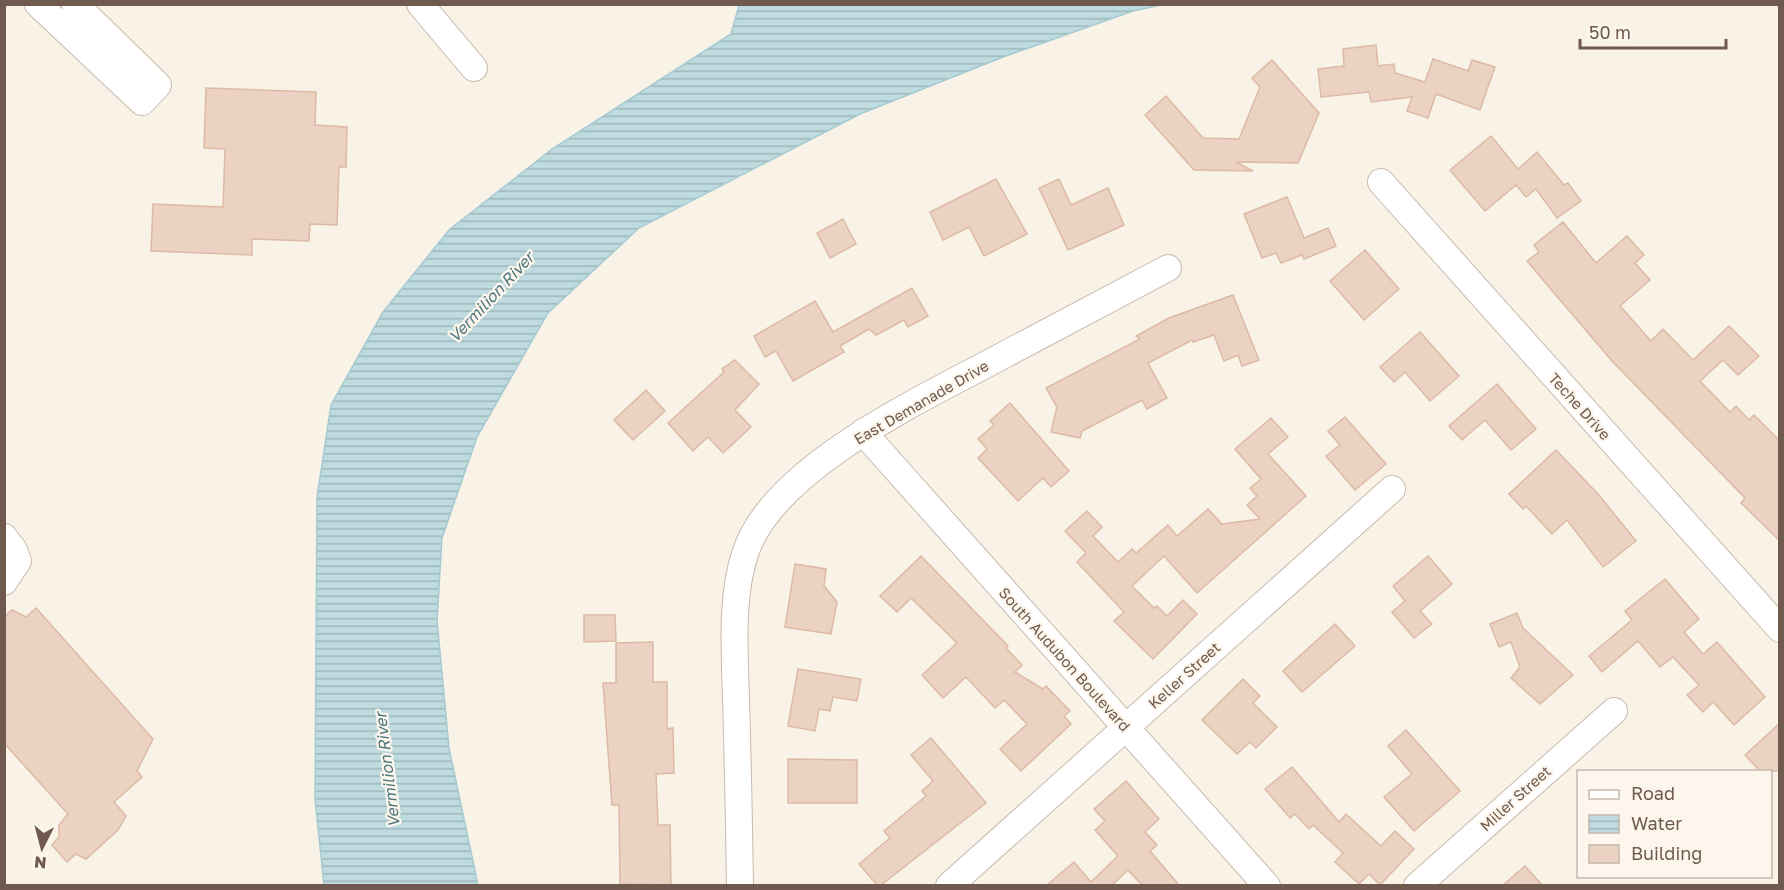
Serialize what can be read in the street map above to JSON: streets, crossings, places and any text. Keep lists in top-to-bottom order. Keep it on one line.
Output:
{"streets":{"street":["East Demanade Drive","Teche Drive","South Audubon Boulevard","Keller Street","Miller Street"]},"crossings":[["East Demanade Drive","South Audubon Boulevard"],["South Audubon Boulevard","Keller Street"]],"water":["Vermilion River"],"legend":["Road","Water","Building"],"scale_bar":"50 m","north":"bottom"}
